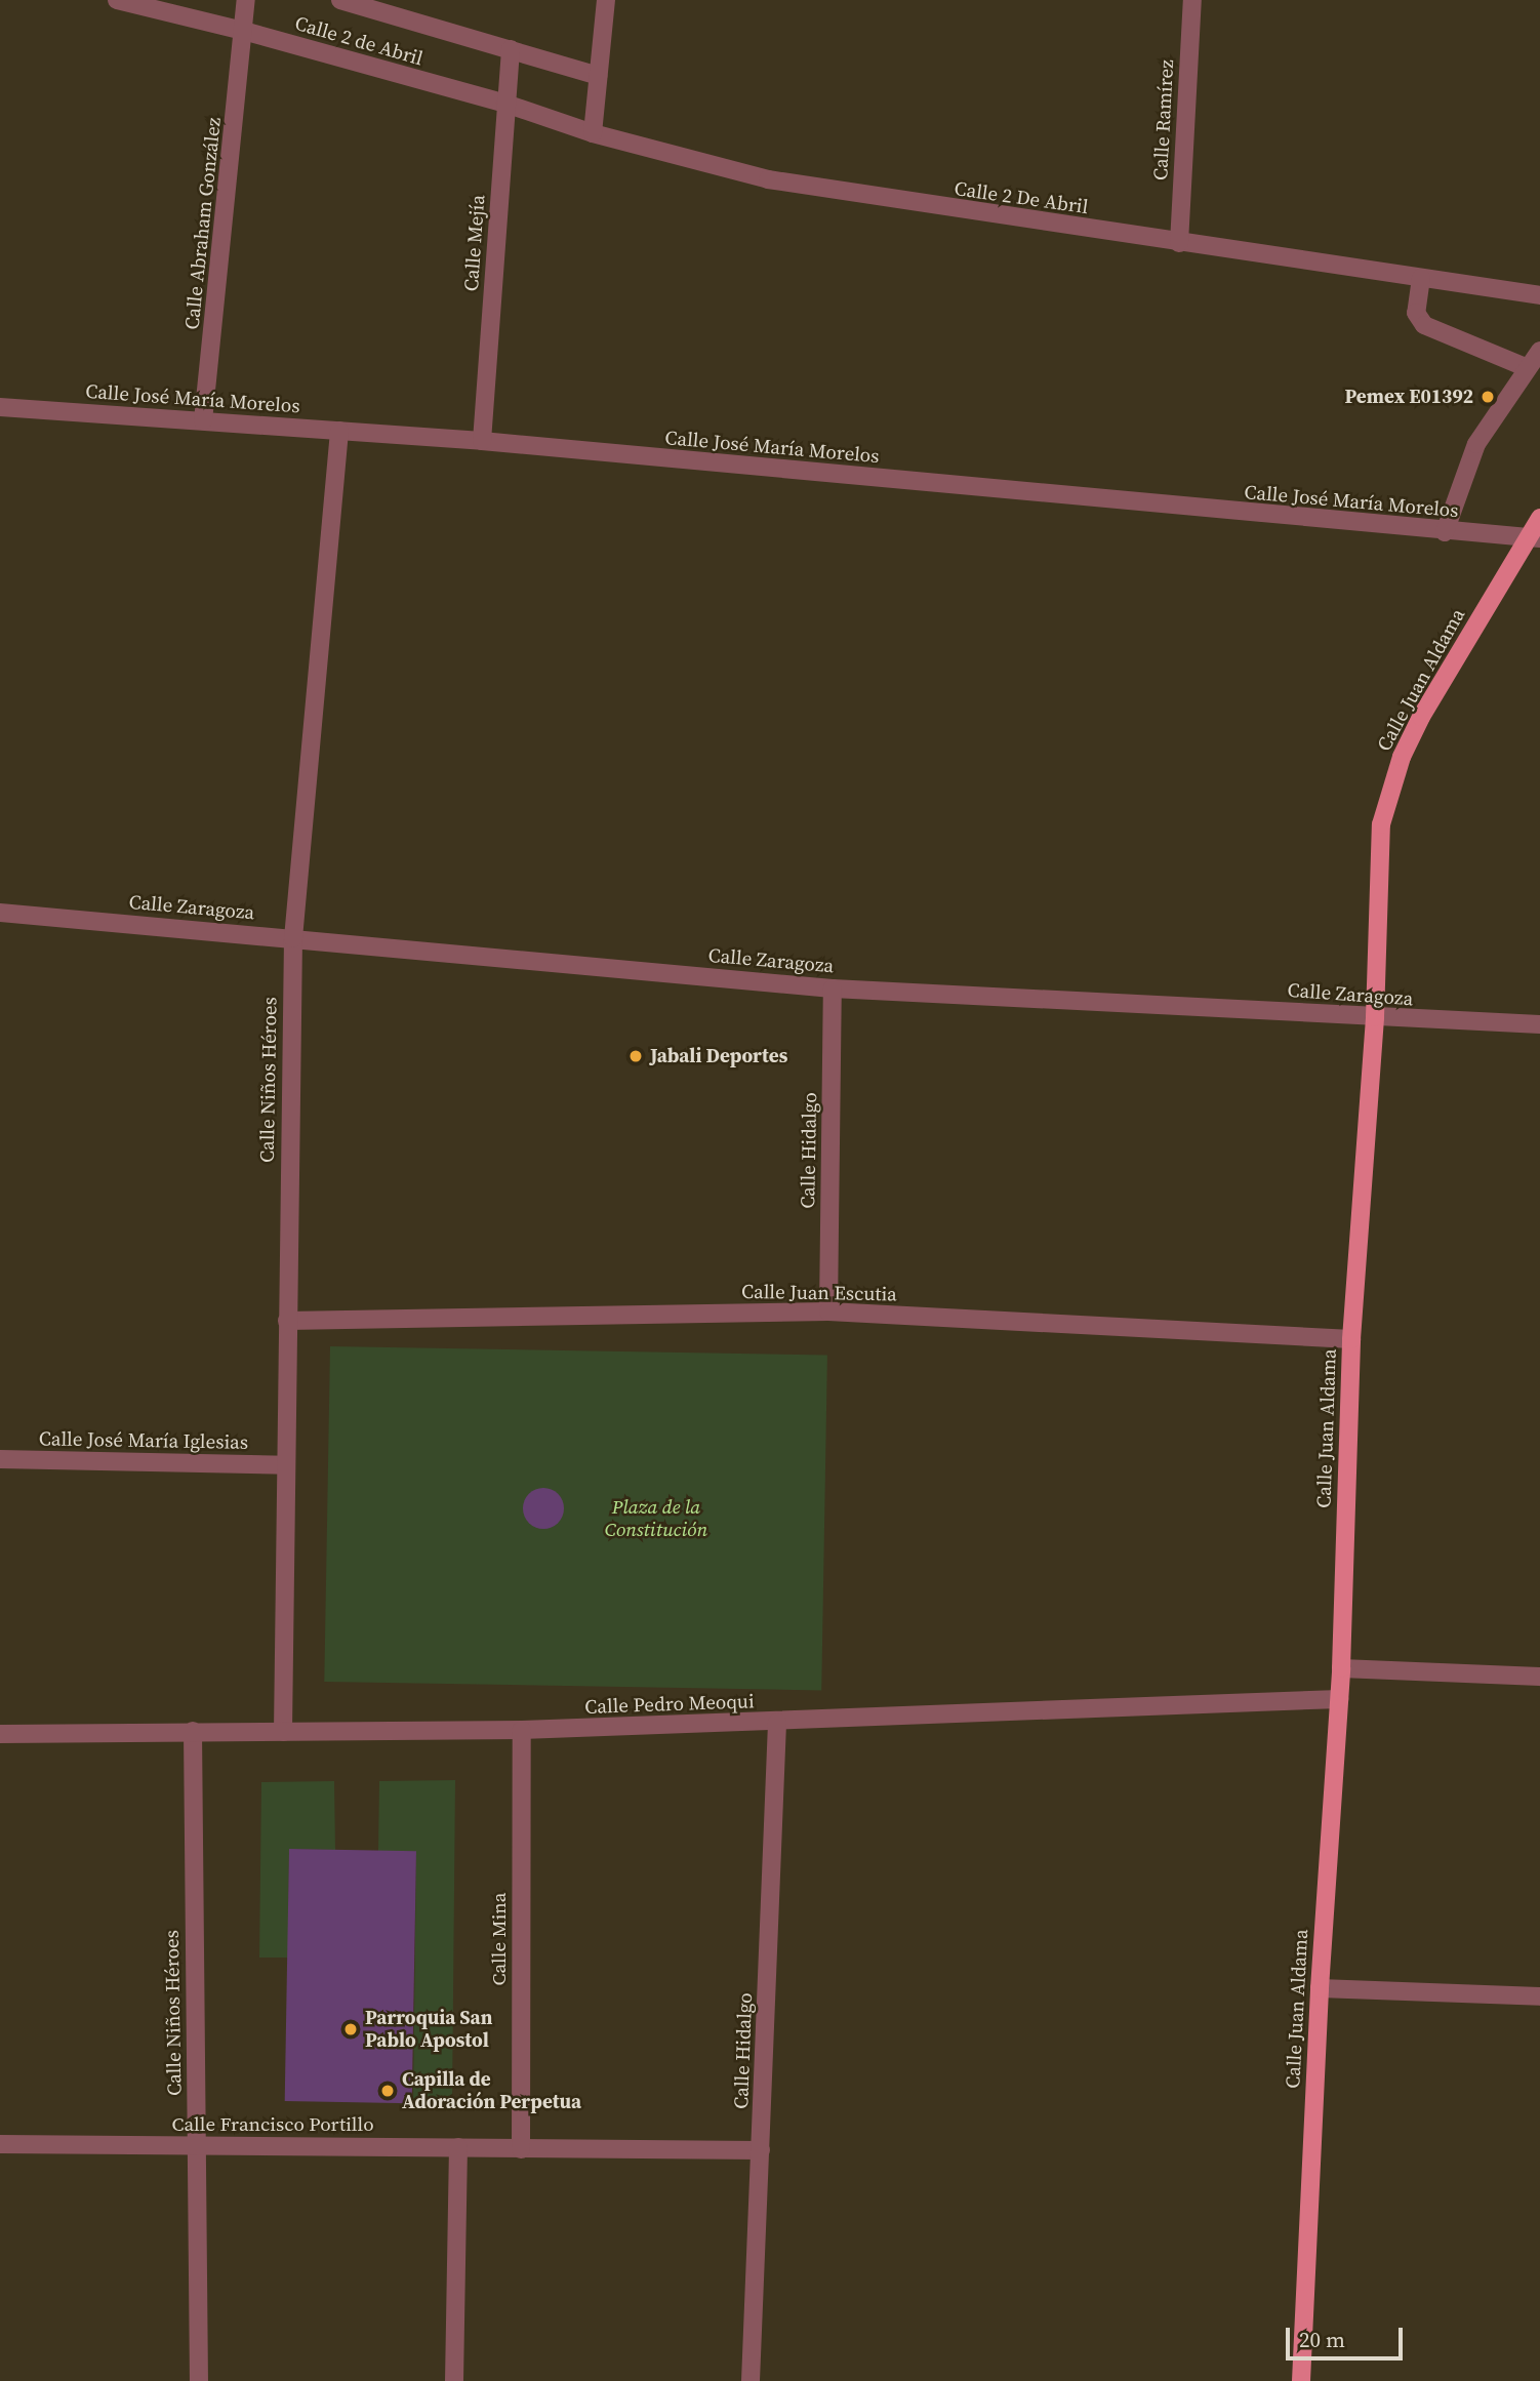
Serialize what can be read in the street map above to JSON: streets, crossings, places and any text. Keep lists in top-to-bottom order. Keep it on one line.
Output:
{"streets":{"main road":["Calle Juan Aldama"],"street":["Calle 2 de Abril","Calle Ramírez","Calle 2 De Abril","Calle Abraham González","Calle Mejía","Calle José María Morelos","Calle Zaragoza","Calle Niños Héroes","Calle Hidalgo","Calle Juan Escutia","Calle José María Iglesias","Calle Pedro Meoqui","Calle Mina","Calle Francisco Portillo"]},"crossings":[["Calle 2 de Abril","Calle 2 De Abril"],["Calle 2 de Abril","Calle Abraham González"],["Calle 2 de Abril","Calle Mejía"],["Calle Ramírez","Calle 2 De Abril"],["Calle 2 De Abril","Calle Mejía"],["Calle Abraham González","Calle José María Morelos"],["Calle Mejía","Calle José María Morelos"],["Calle José María Morelos","Calle Juan Aldama"],["Calle José María Morelos","Calle Niños Héroes"],["Calle Juan Aldama","Calle Zaragoza"],["Calle Juan Aldama","Calle Juan Escutia"],["Calle Juan Aldama","Calle Pedro Meoqui"],["Calle Zaragoza","Calle Niños Héroes"],["Calle Zaragoza","Calle Hidalgo"],["Calle Niños Héroes","Calle Juan Escutia"],["Calle Niños Héroes","Calle José María Iglesias"],["Calle Niños Héroes","Calle Pedro Meoqui"],["Calle Niños Héroes","Calle Francisco Portillo"],["Calle Hidalgo","Calle Juan Escutia"],["Calle Hidalgo","Calle Pedro Meoqui"],["Calle Hidalgo","Calle Francisco Portillo"],["Calle Pedro Meoqui","Calle Mina"],["Calle Mina","Calle Francisco Portillo"]],"parks":["Plaza de la Constitución"],"places":["Pemex E01392","Jabali Deportes","Parroquia San Pablo Apostol","Capilla de Adoración Perpetua"],"scale_bar":"20 m"}
